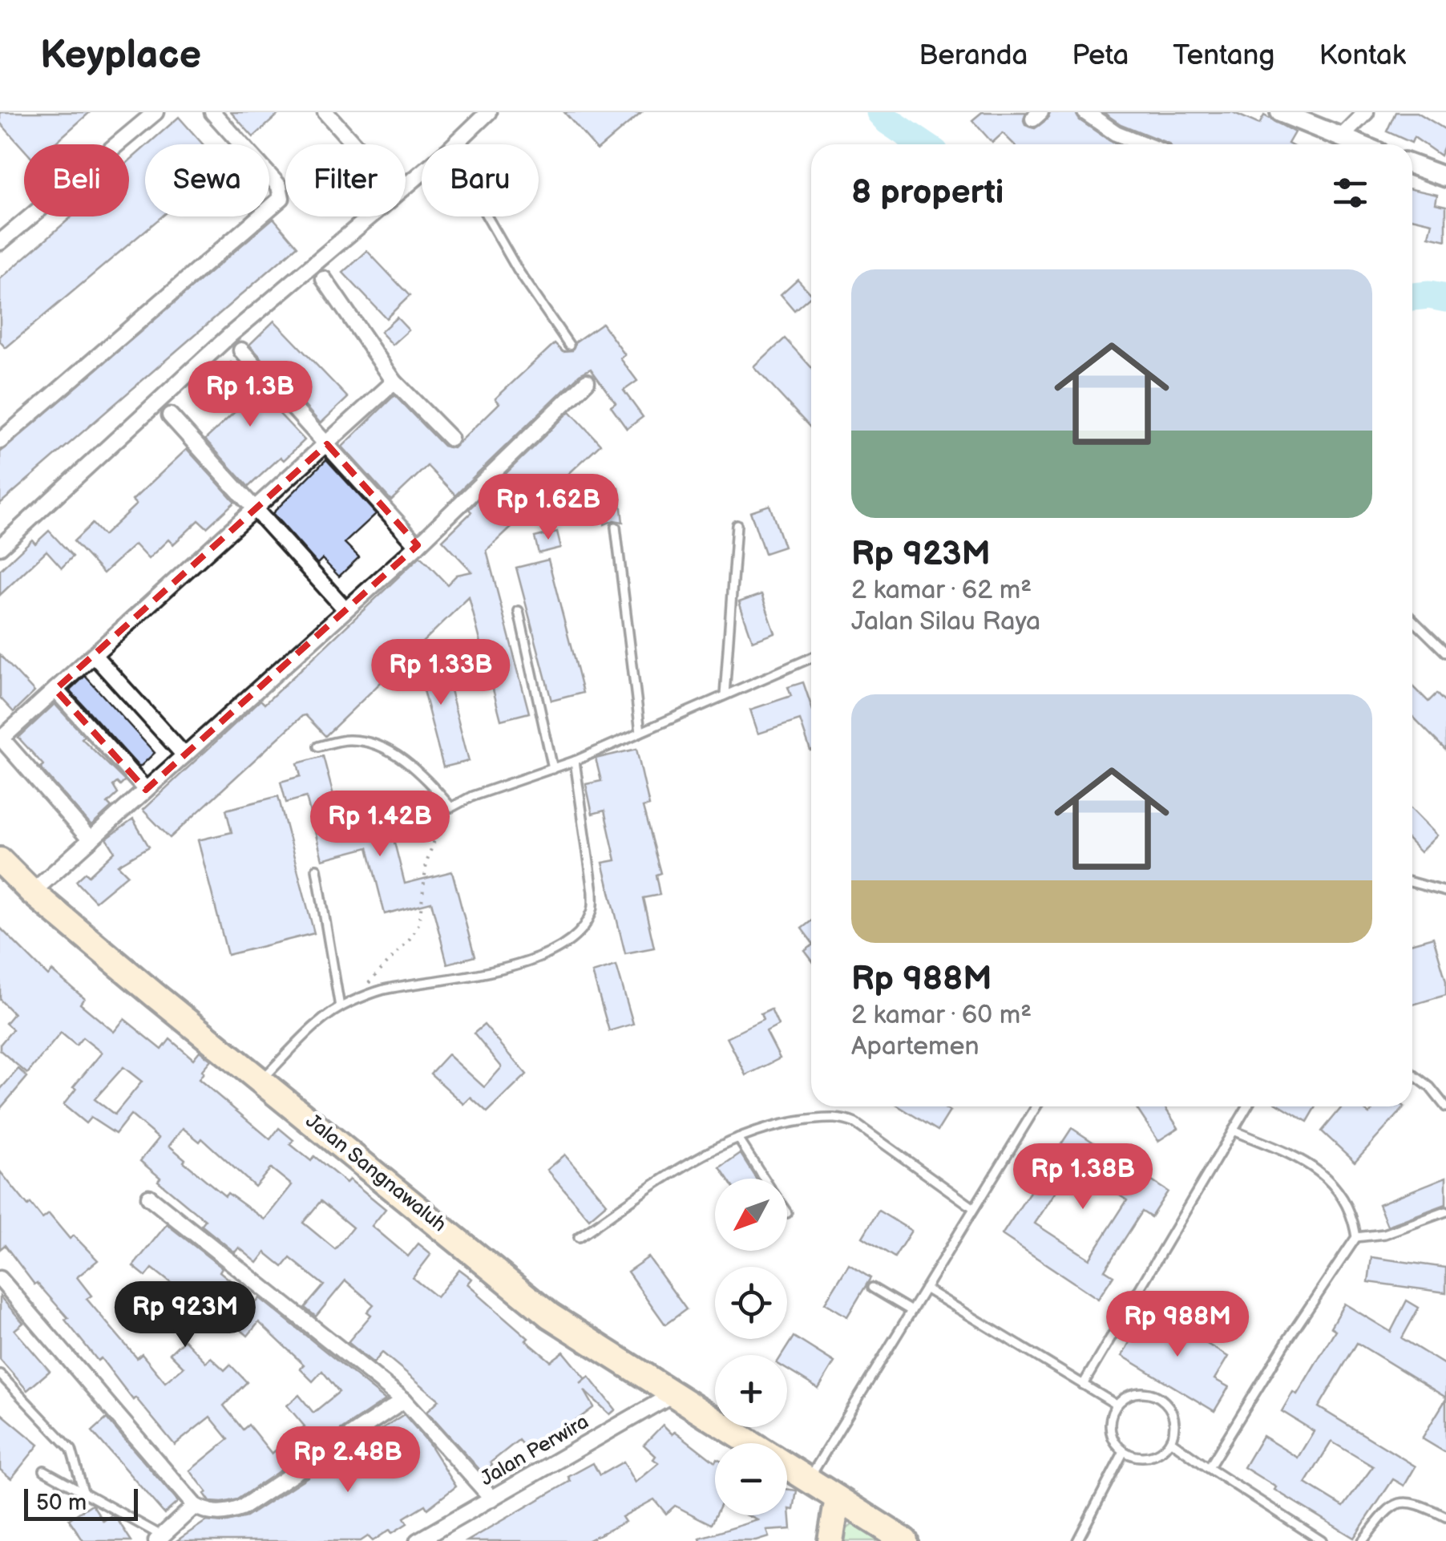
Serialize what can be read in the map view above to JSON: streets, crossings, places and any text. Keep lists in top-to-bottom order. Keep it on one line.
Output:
{"streets":{"main road":["Jalan Sangnawaluh"],"street":["Jalan Perwira"]},"crossings":[["Jalan Sangnawaluh","Jalan Perwira"]],"scale_bar":"50 m","north":"bottom left","page":{"header":"Keyplace","nav":["Beranda","Peta","Tentang","Kontak"],"chip":["Beli","Sewa","Filter","Baru"],"heading":"8 properti","list":[{"name":"Rp 923M","note":"2 kamar · 62 m² · Jalan Silau Raya"},{"name":"Rp 988M","note":"2 kamar · 60 m² · Apartemen"}],"price":["Rp 1.3B","Rp 1.62B","Rp 1.33B","Rp 1.42B","Rp 1.38B","Rp 923M","Rp 988M","Rp 2.48B"],"map_buttons":["+","−"],"scale":"50 m"}}
